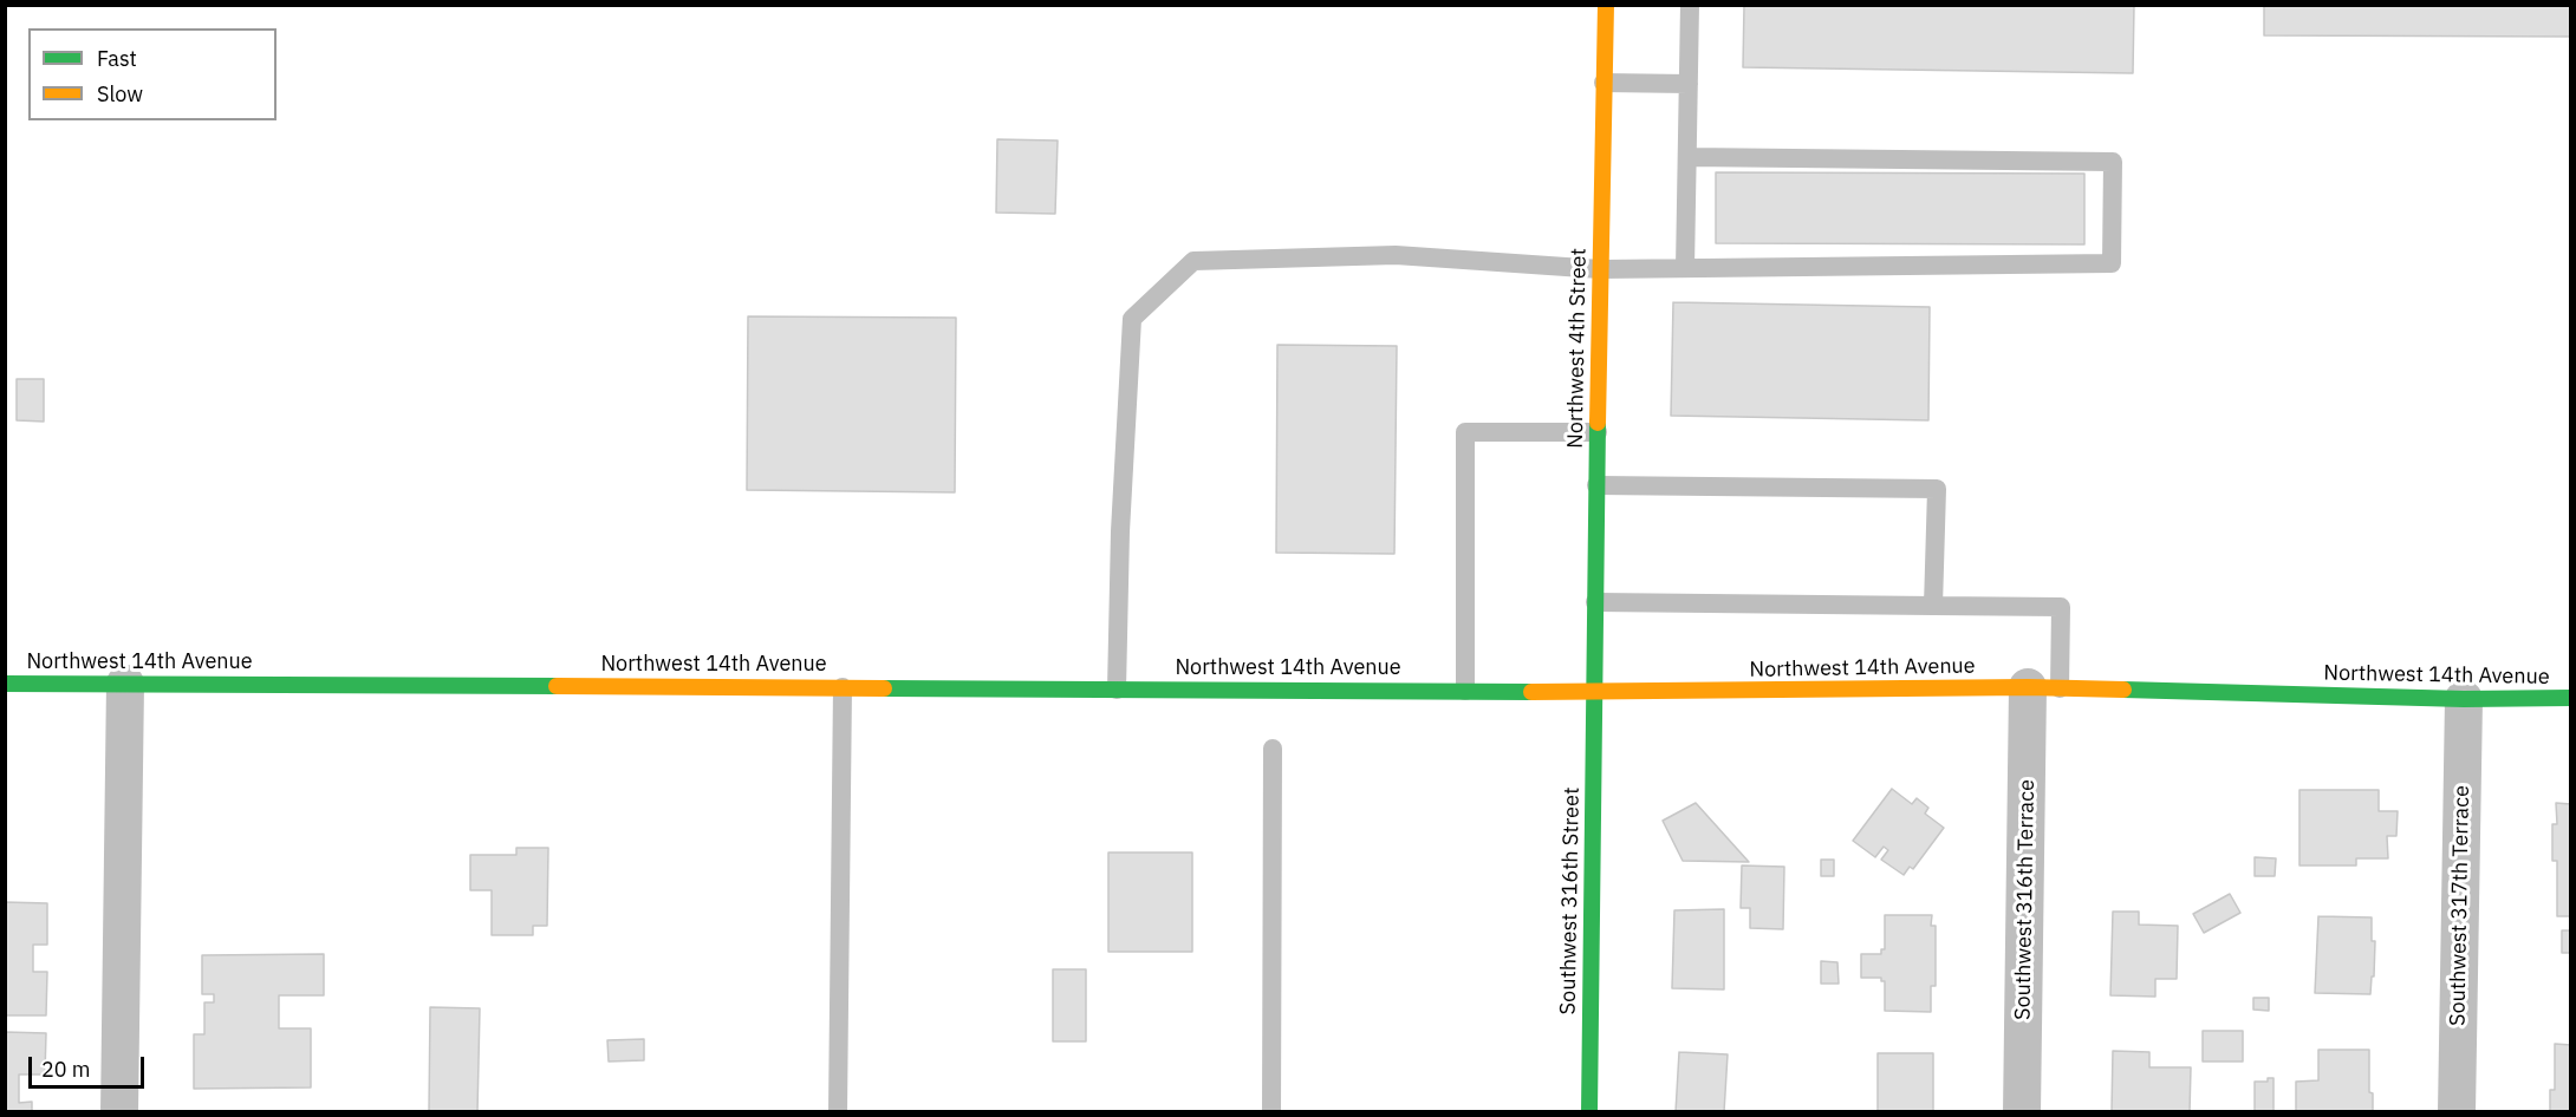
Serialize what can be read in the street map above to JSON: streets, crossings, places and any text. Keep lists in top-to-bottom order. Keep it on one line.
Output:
{"streets":{"street":["Northwest 4th Street","Northwest 14th Avenue","Southwest 316th Terrace","Southwest 316th Street","Southwest 317th Terrace"]},"crossings":[["Northwest 4th Street","Northwest 14th Avenue"],["Northwest 4th Street","Southwest 316th Street"],["Northwest 14th Avenue","Southwest 316th Terrace"],["Northwest 14th Avenue","Southwest 316th Street"],["Northwest 14th Avenue","Southwest 317th Terrace"]],"legend":["Fast","Slow"],"scale_bar":"20 m"}
